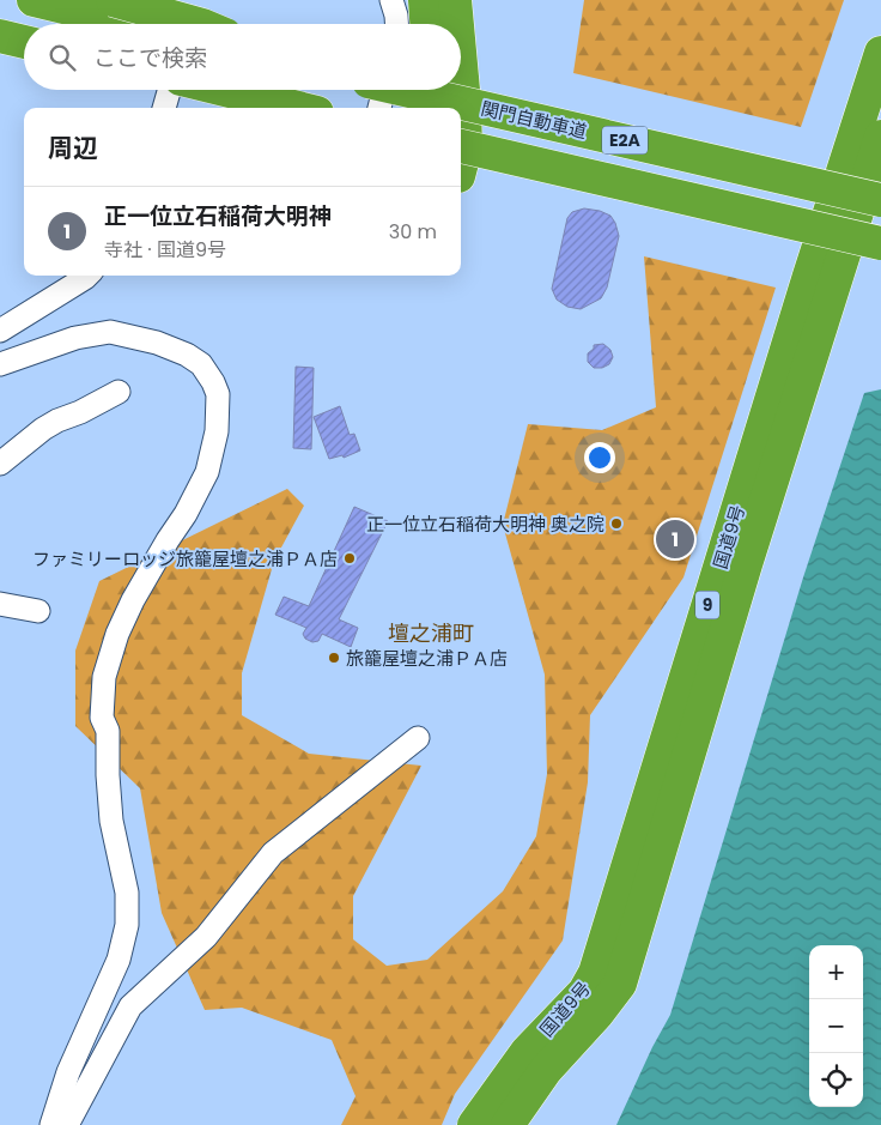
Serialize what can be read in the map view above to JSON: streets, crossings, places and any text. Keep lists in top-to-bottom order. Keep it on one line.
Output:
{"streets":{"highway":["関門自動車道","E2A","国道9号","9"]},"districts":["壇之浦町"],"places":["正一位立石稲荷大明神 奥之院","ファミリーロッジ旅籠屋壇之浦ＰＡ店","旅籠屋壇之浦ＰＡ店"],"page":{"search":"ここで検索","heading":"周辺","list":[{"mark":"1","name":"正一位立石稲荷大明神","note":"寺社 · 国道9号","value":"30 m"}],"pins":"1","map_buttons":["+","−"]}}
